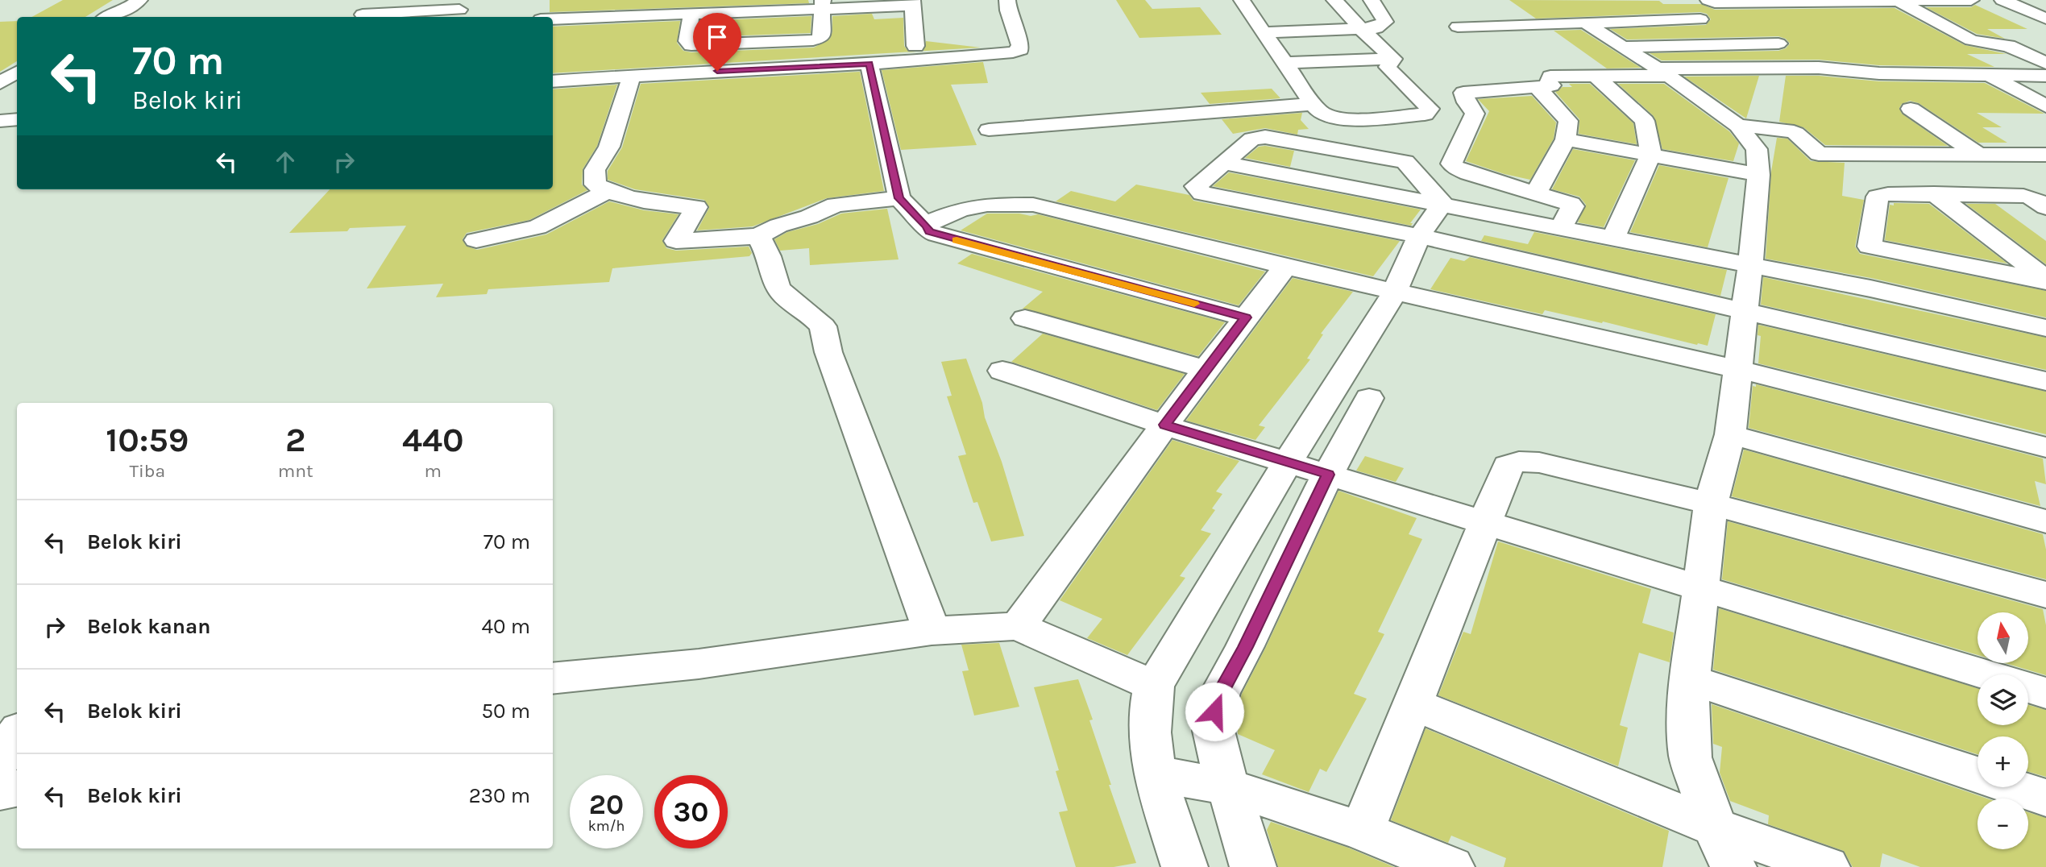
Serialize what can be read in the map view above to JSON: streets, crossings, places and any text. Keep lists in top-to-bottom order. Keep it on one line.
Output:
{"north":"top","page":{"turn":["70 m","Belok kiri"],"eta":["10:59","Tiba","2","mnt","440","m"],"list":[{"name":"Belok kiri","value":"70 m"},{"name":"Belok kanan","value":"40 m"},{"name":"Belok kiri","value":"50 m"},{"name":"Belok kiri","value":"230 m"}],"map_buttons":["+","−"],"speed":"20 km/h","limit":"30"}}
